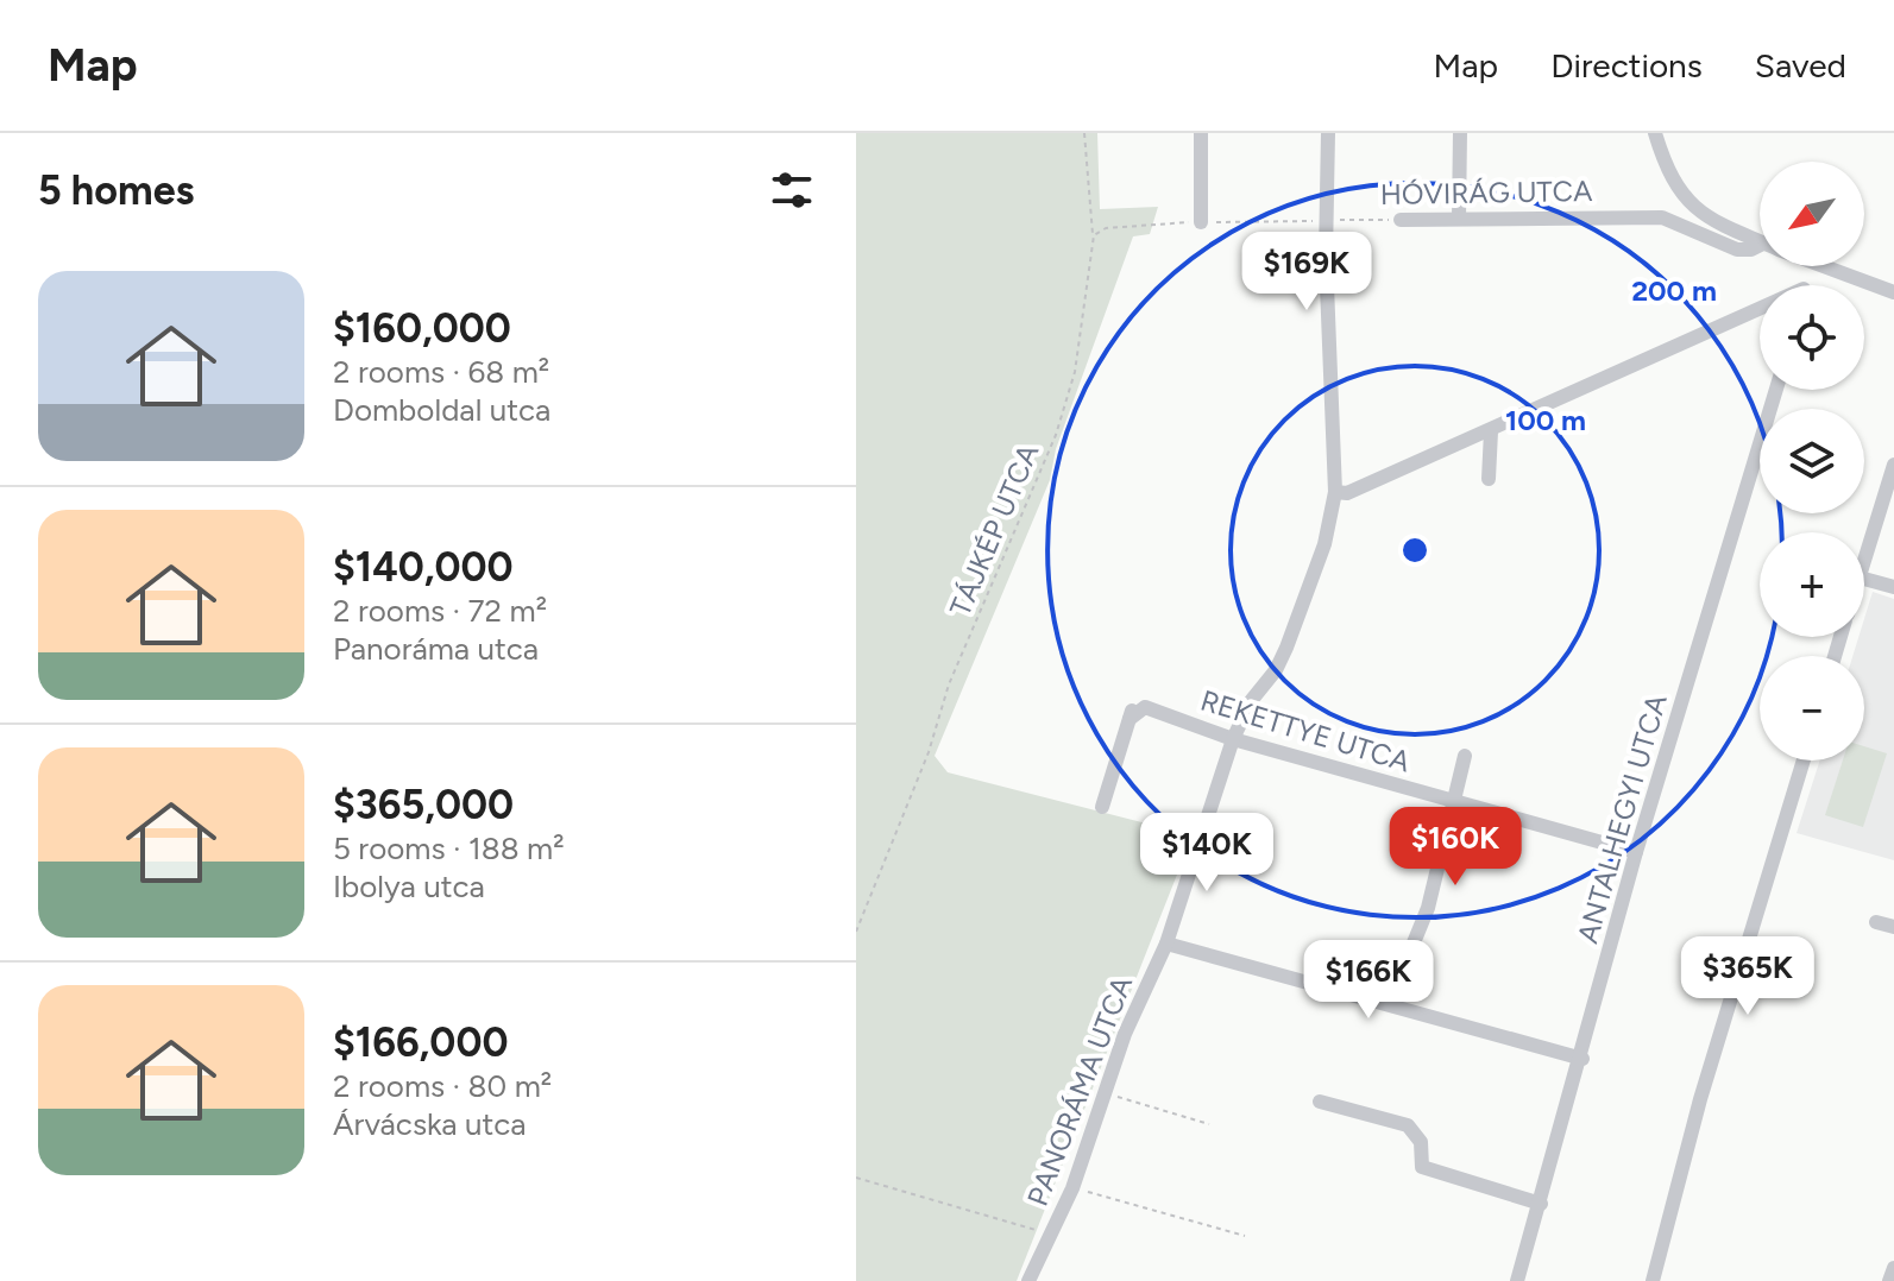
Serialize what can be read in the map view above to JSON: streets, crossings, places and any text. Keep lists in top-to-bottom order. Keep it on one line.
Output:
{"streets":{"street":["HÓVIRÁG UTCA","REKETTYE UTCA","ANTALHEGYI UTCA","PANORÁMA UTCA"],"path":["TÁJKÉP UTCA"]},"crossings":[["HÓVIRÁG UTCA","PANORÁMA UTCA"],["REKETTYE UTCA","ANTALHEGYI UTCA"],["REKETTYE UTCA","PANORÁMA UTCA"]],"north":"bottom left","page":{"header":"Map","nav":["Map","Directions","Saved"],"heading":"5 homes","map_buttons":["+","−"],"price":["$169K","$160K","$140K","$365K","$166K"],"list":[{"name":"$160,000","note":"2 rooms · 68 m² · Domboldal utca"},{"name":"$140,000","note":"2 rooms · 72 m² · Panoráma utca"},{"name":"$365,000","note":"5 rooms · 188 m² · Ibolya utca"},{"name":"$166,000","note":"2 rooms · 80 m² · Árvácska utca"}]},"rings":["200 m","100 m"]}
